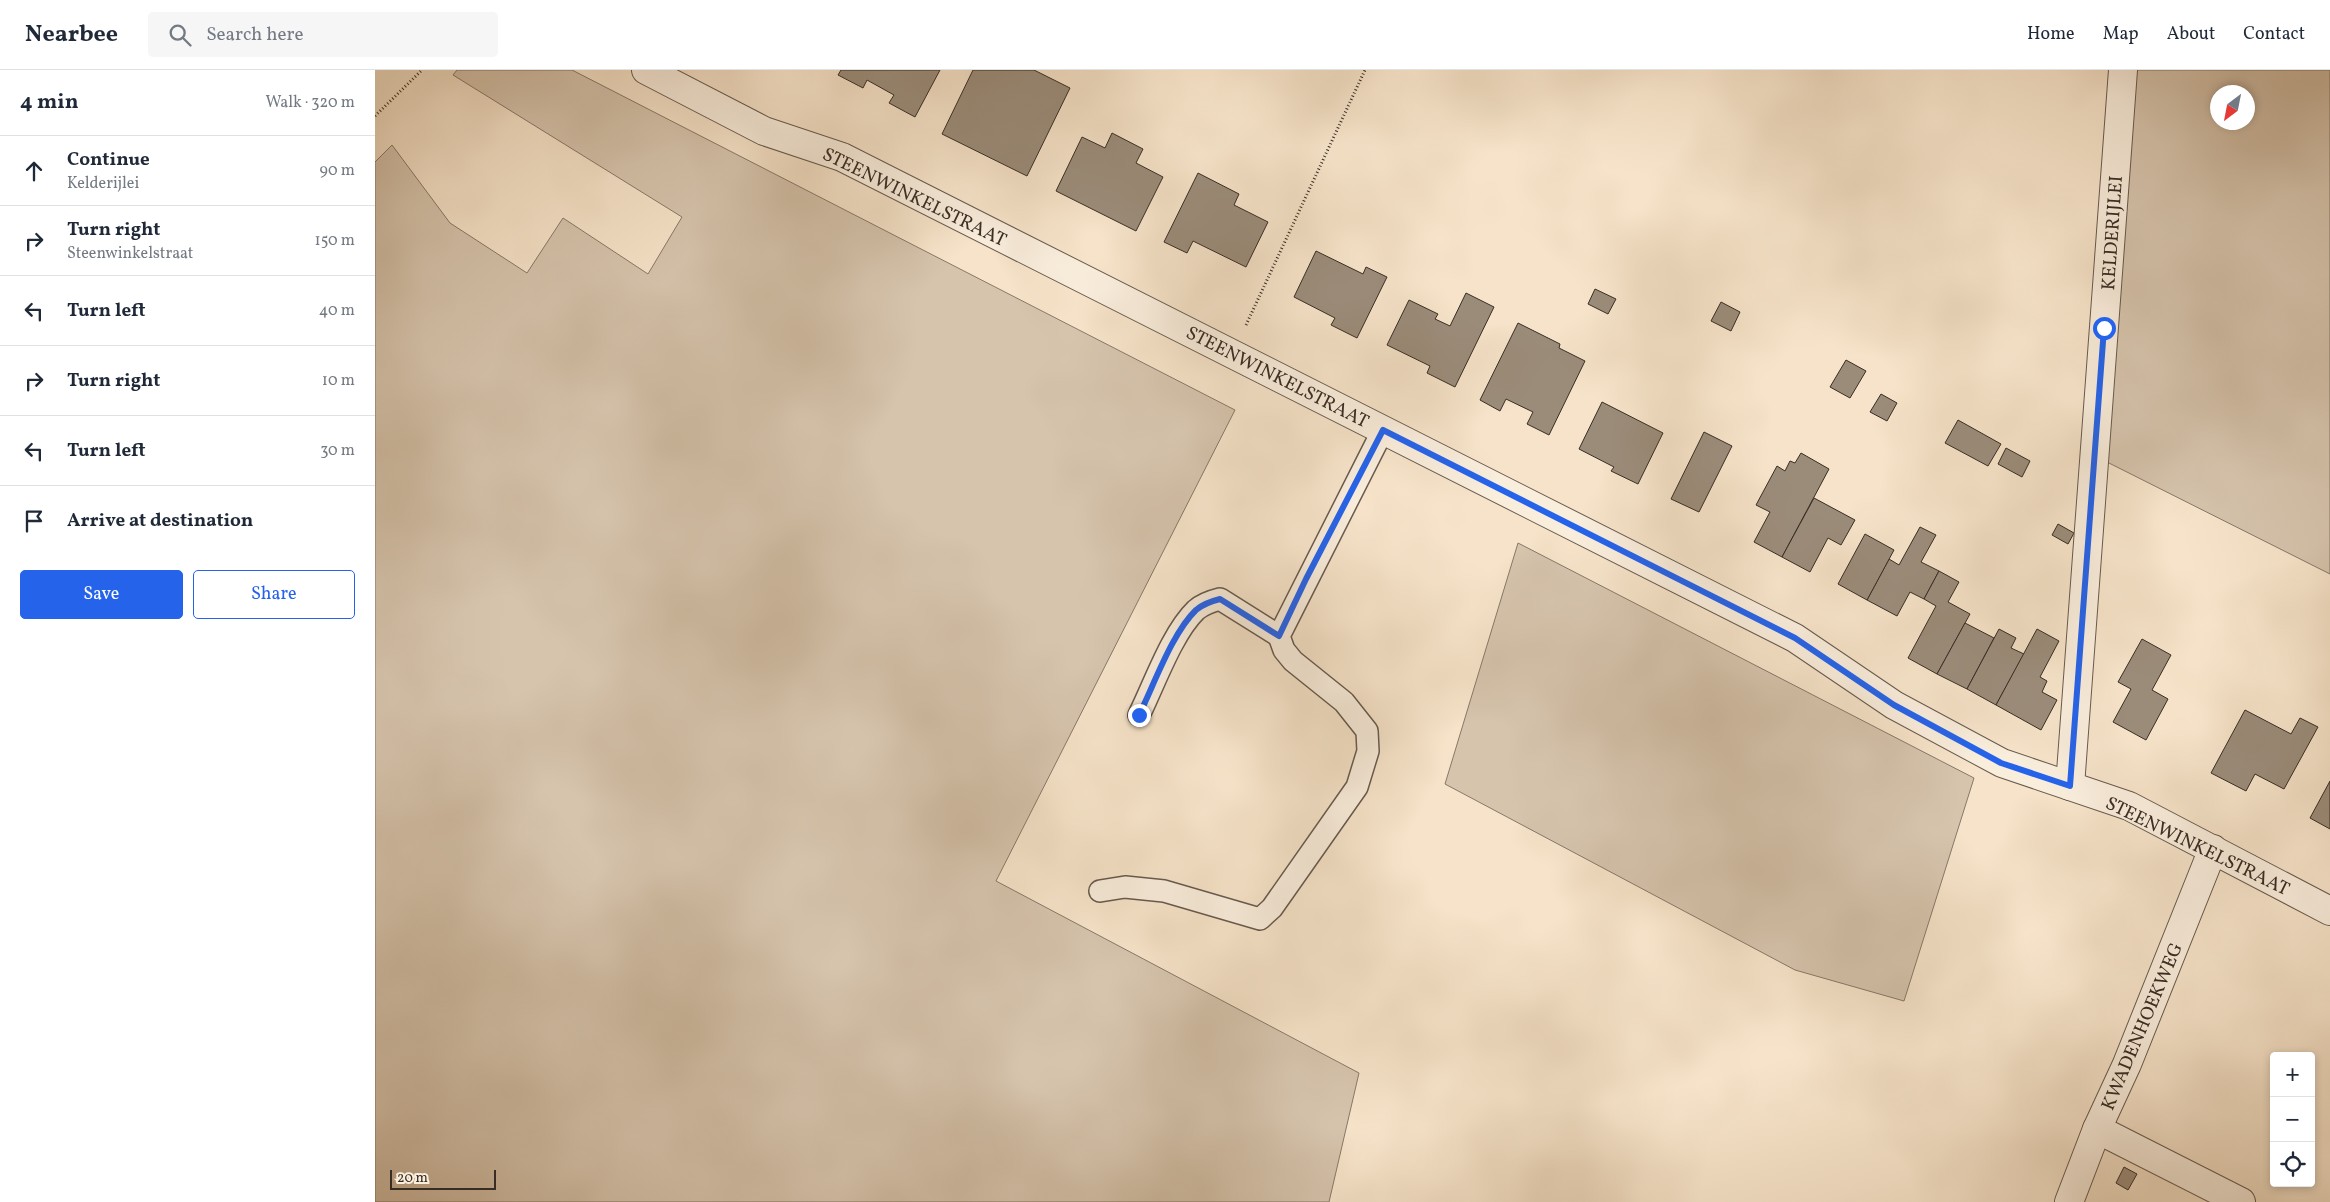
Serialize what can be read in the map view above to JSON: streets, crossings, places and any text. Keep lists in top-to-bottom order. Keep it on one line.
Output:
{"streets":{"street":["STEENWINKELSTRAAT","KELDERIJLEI","KWADENHOEKWEG"]},"crossings":[["STEENWINKELSTRAAT","KELDERIJLEI"],["STEENWINKELSTRAAT","KWADENHOEKWEG"]],"scale_bar":"20 m","north":"bottom left","page":{"header":"Nearbee","search":"Search here","nav":["Home","Map","About","Contact"],"heading":["4 min","Walk · 320 m"],"list":[["Continue","Kelderijlei","90 m"],["Turn right","Steenwinkelstraat","150 m"],["Turn left","40 m"],["Turn right","10 m"],["Turn left","30 m"],"Arrive at destination"],"buttons":["Save","Share"],"map_buttons":["+","−"],"scale":"20 m"}}
